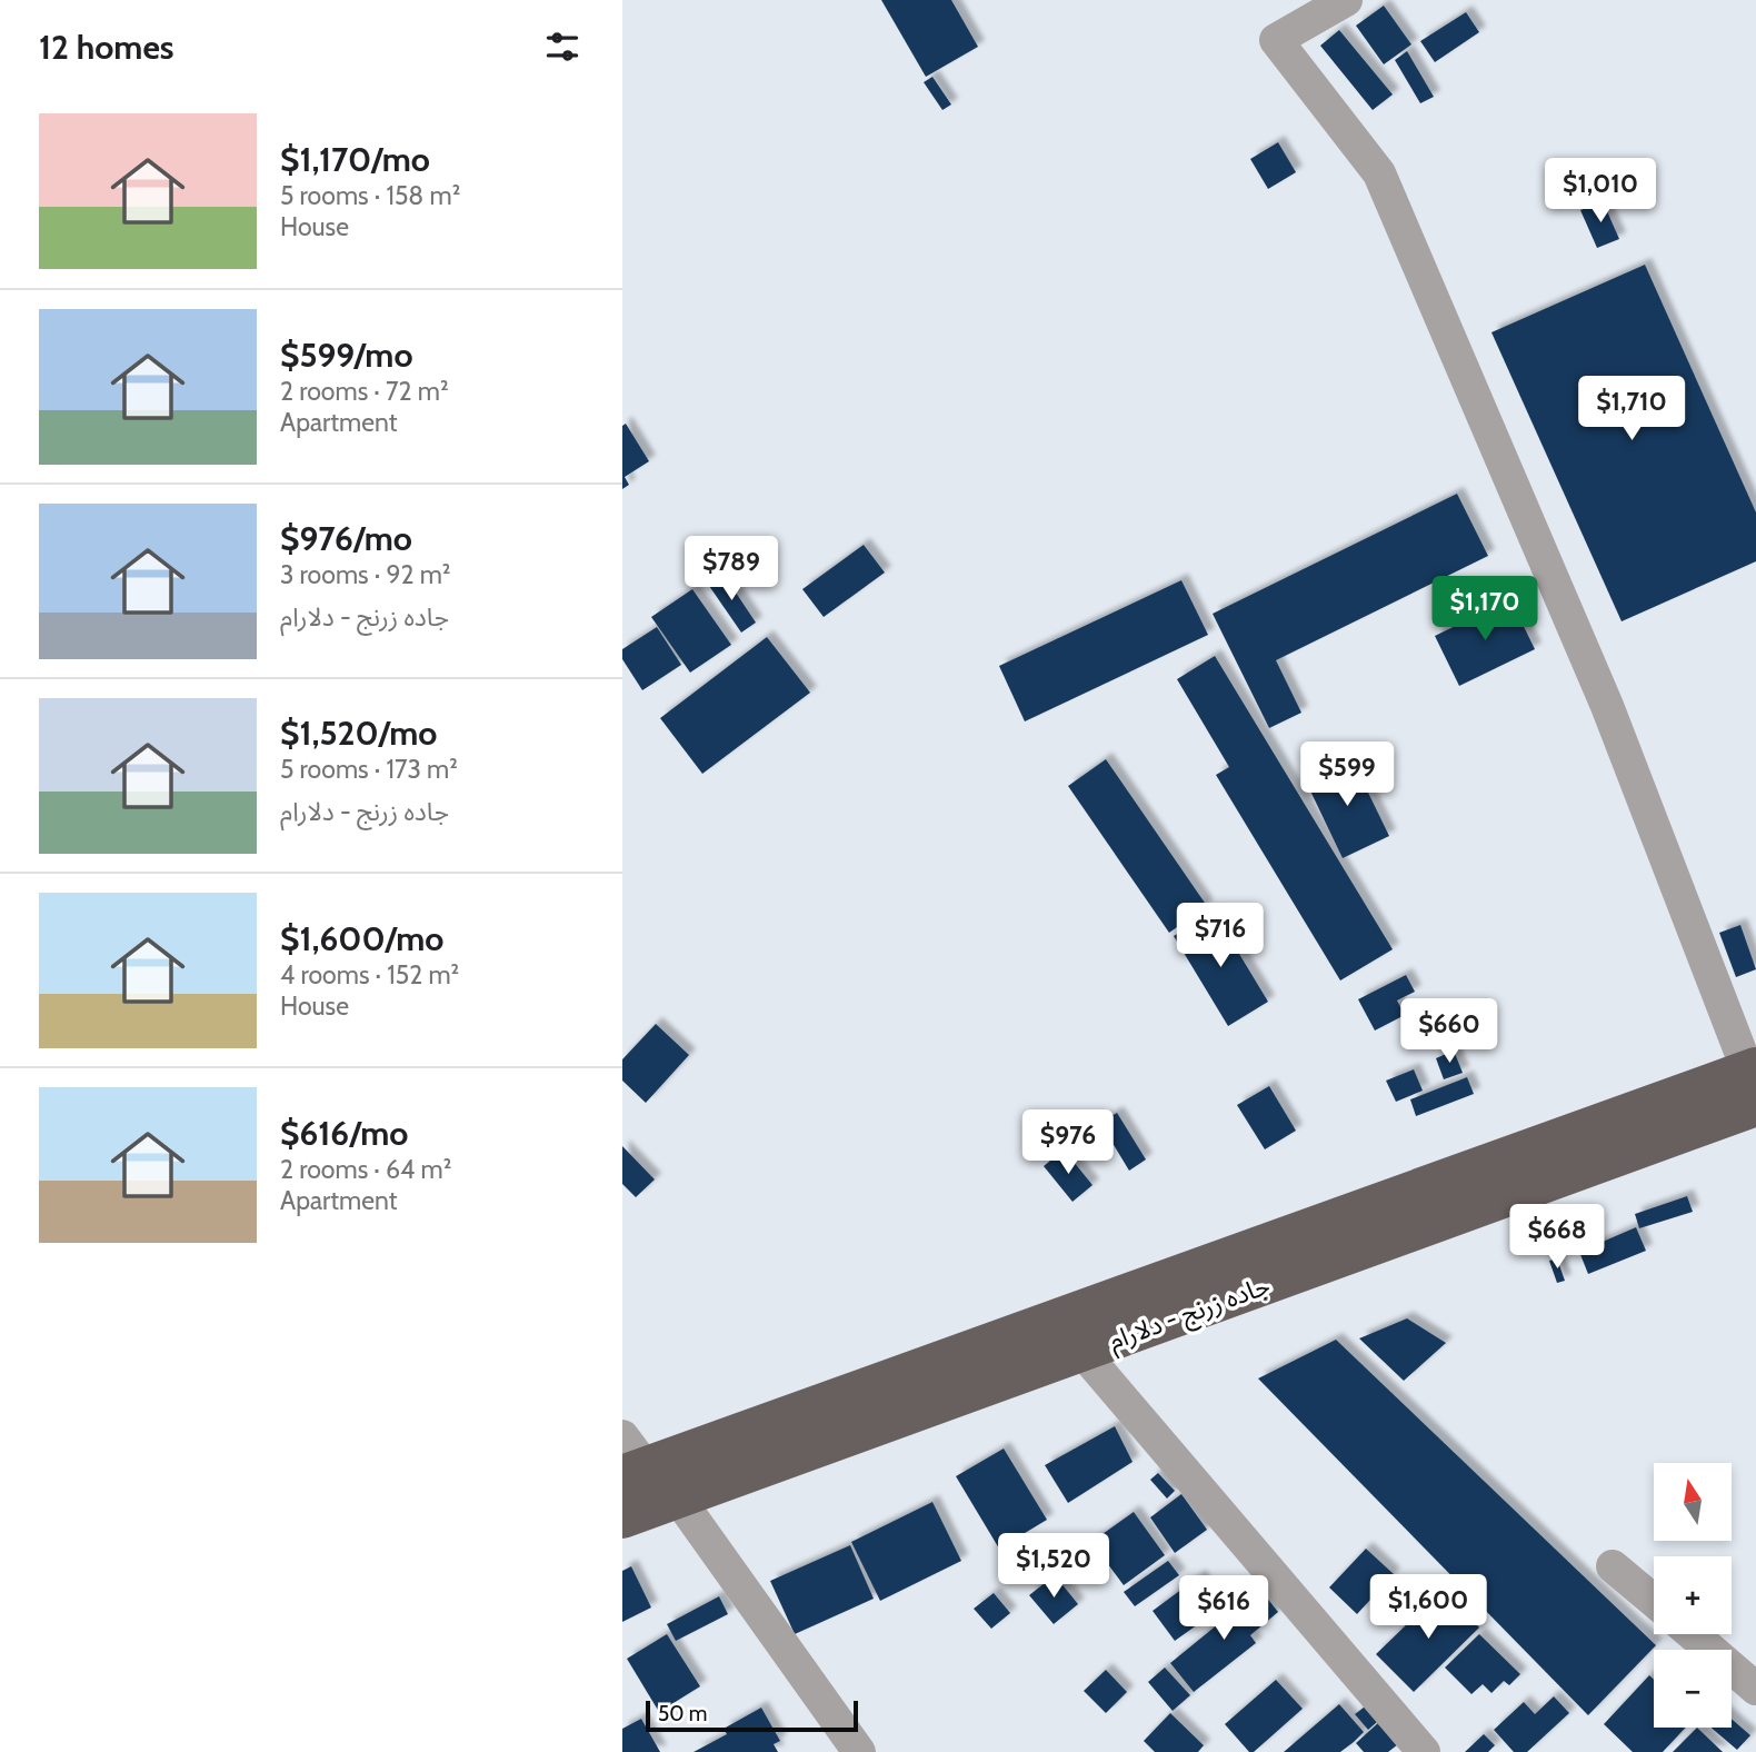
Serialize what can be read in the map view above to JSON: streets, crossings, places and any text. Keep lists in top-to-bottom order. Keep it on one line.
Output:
{"streets":{"highway":["جاده زرنج - دلارام"]},"scale_bar":"50 m","north":"top","page":{"heading":"12 homes","list":[{"name":"$1,170/mo","note":"5 rooms · 158 m² · House"},{"name":"$599/mo","note":"2 rooms · 72 m² · Apartment"},{"name":"$976/mo","note":"3 rooms · 92 m² · جاده زرنج - دلارام"},{"name":"$1,520/mo","note":"5 rooms · 173 m² · جاده زرنج - دلارام"},{"name":"$1,600/mo","note":"4 rooms · 152 m² · House"},{"name":"$616/mo","note":"2 rooms · 64 m² · Apartment"}],"price":["$1,010","$1,710","$789","$1,170","$599","$716","$660","$976","$668","$1,520","$1,600","$616"],"map_buttons":["+","−"],"scale":"50 m"}}
